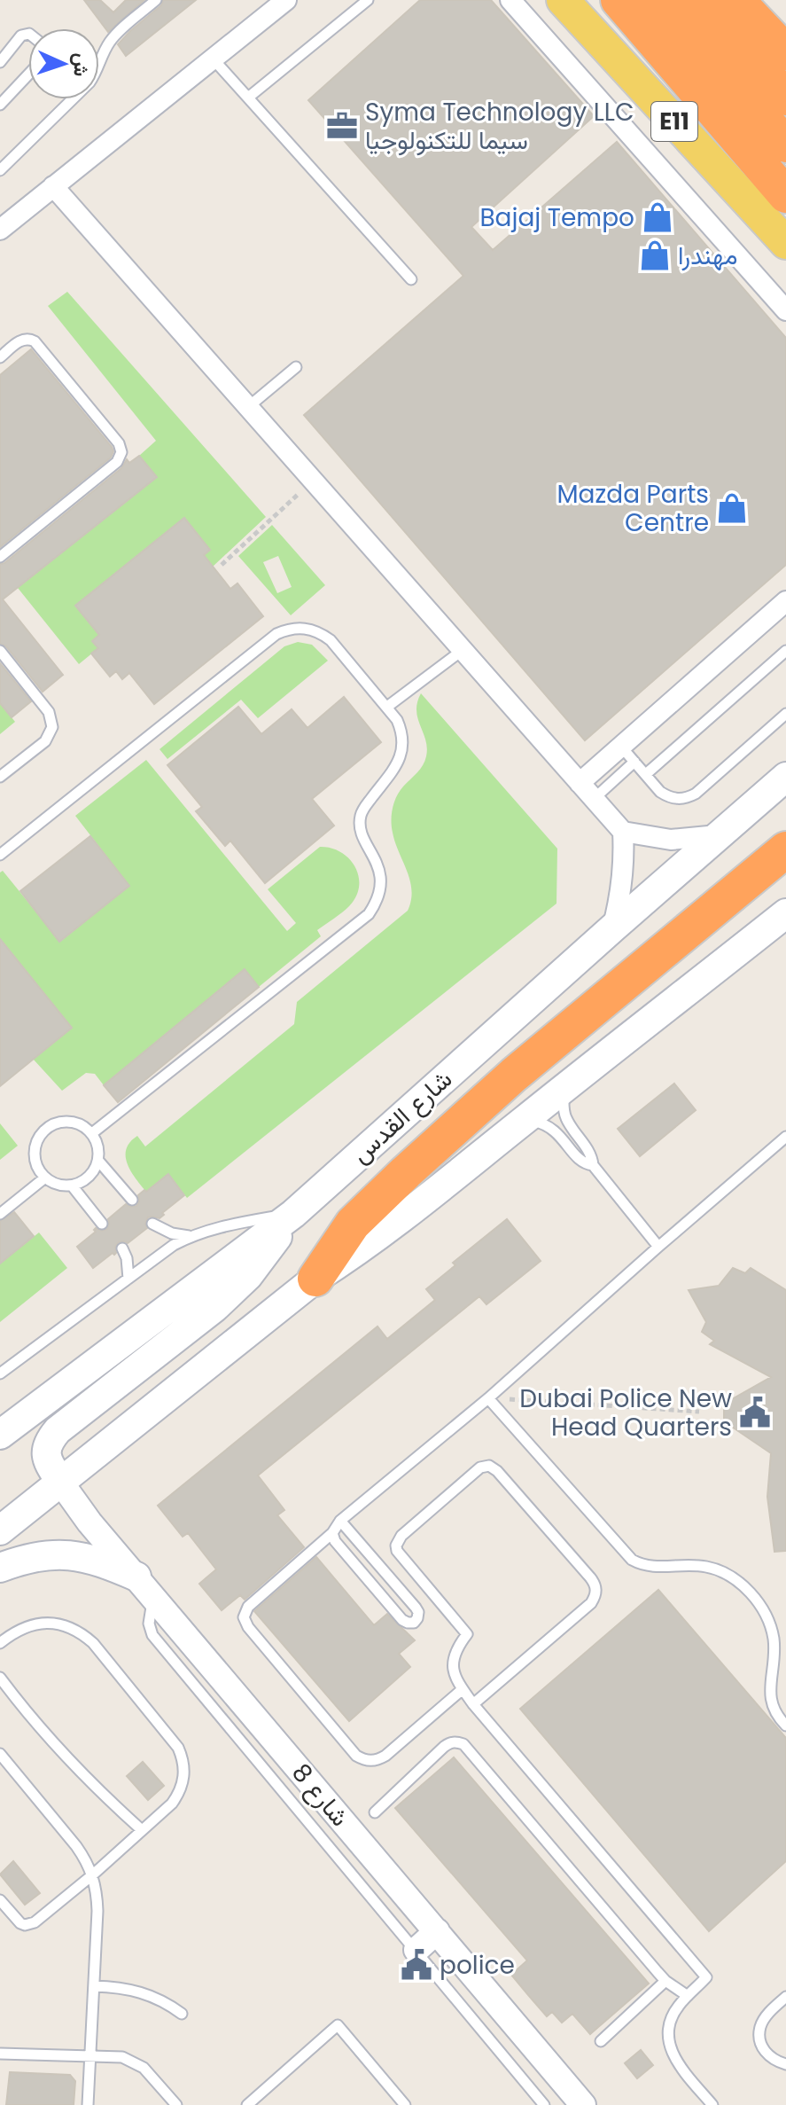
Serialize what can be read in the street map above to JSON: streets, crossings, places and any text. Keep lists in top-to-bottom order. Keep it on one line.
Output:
{"streets":{"main road":["E11","شارع القدس"],"street":["شارع 8"]},"places":{"office":["Syma Technology LLC سيما للتكنولوجيا"],"shop":["Bajaj Tempo","مهندرا","Mazda Parts Centre"],"public building":["Dubai Police New Head Quarters","police"]},"north":"right"}
